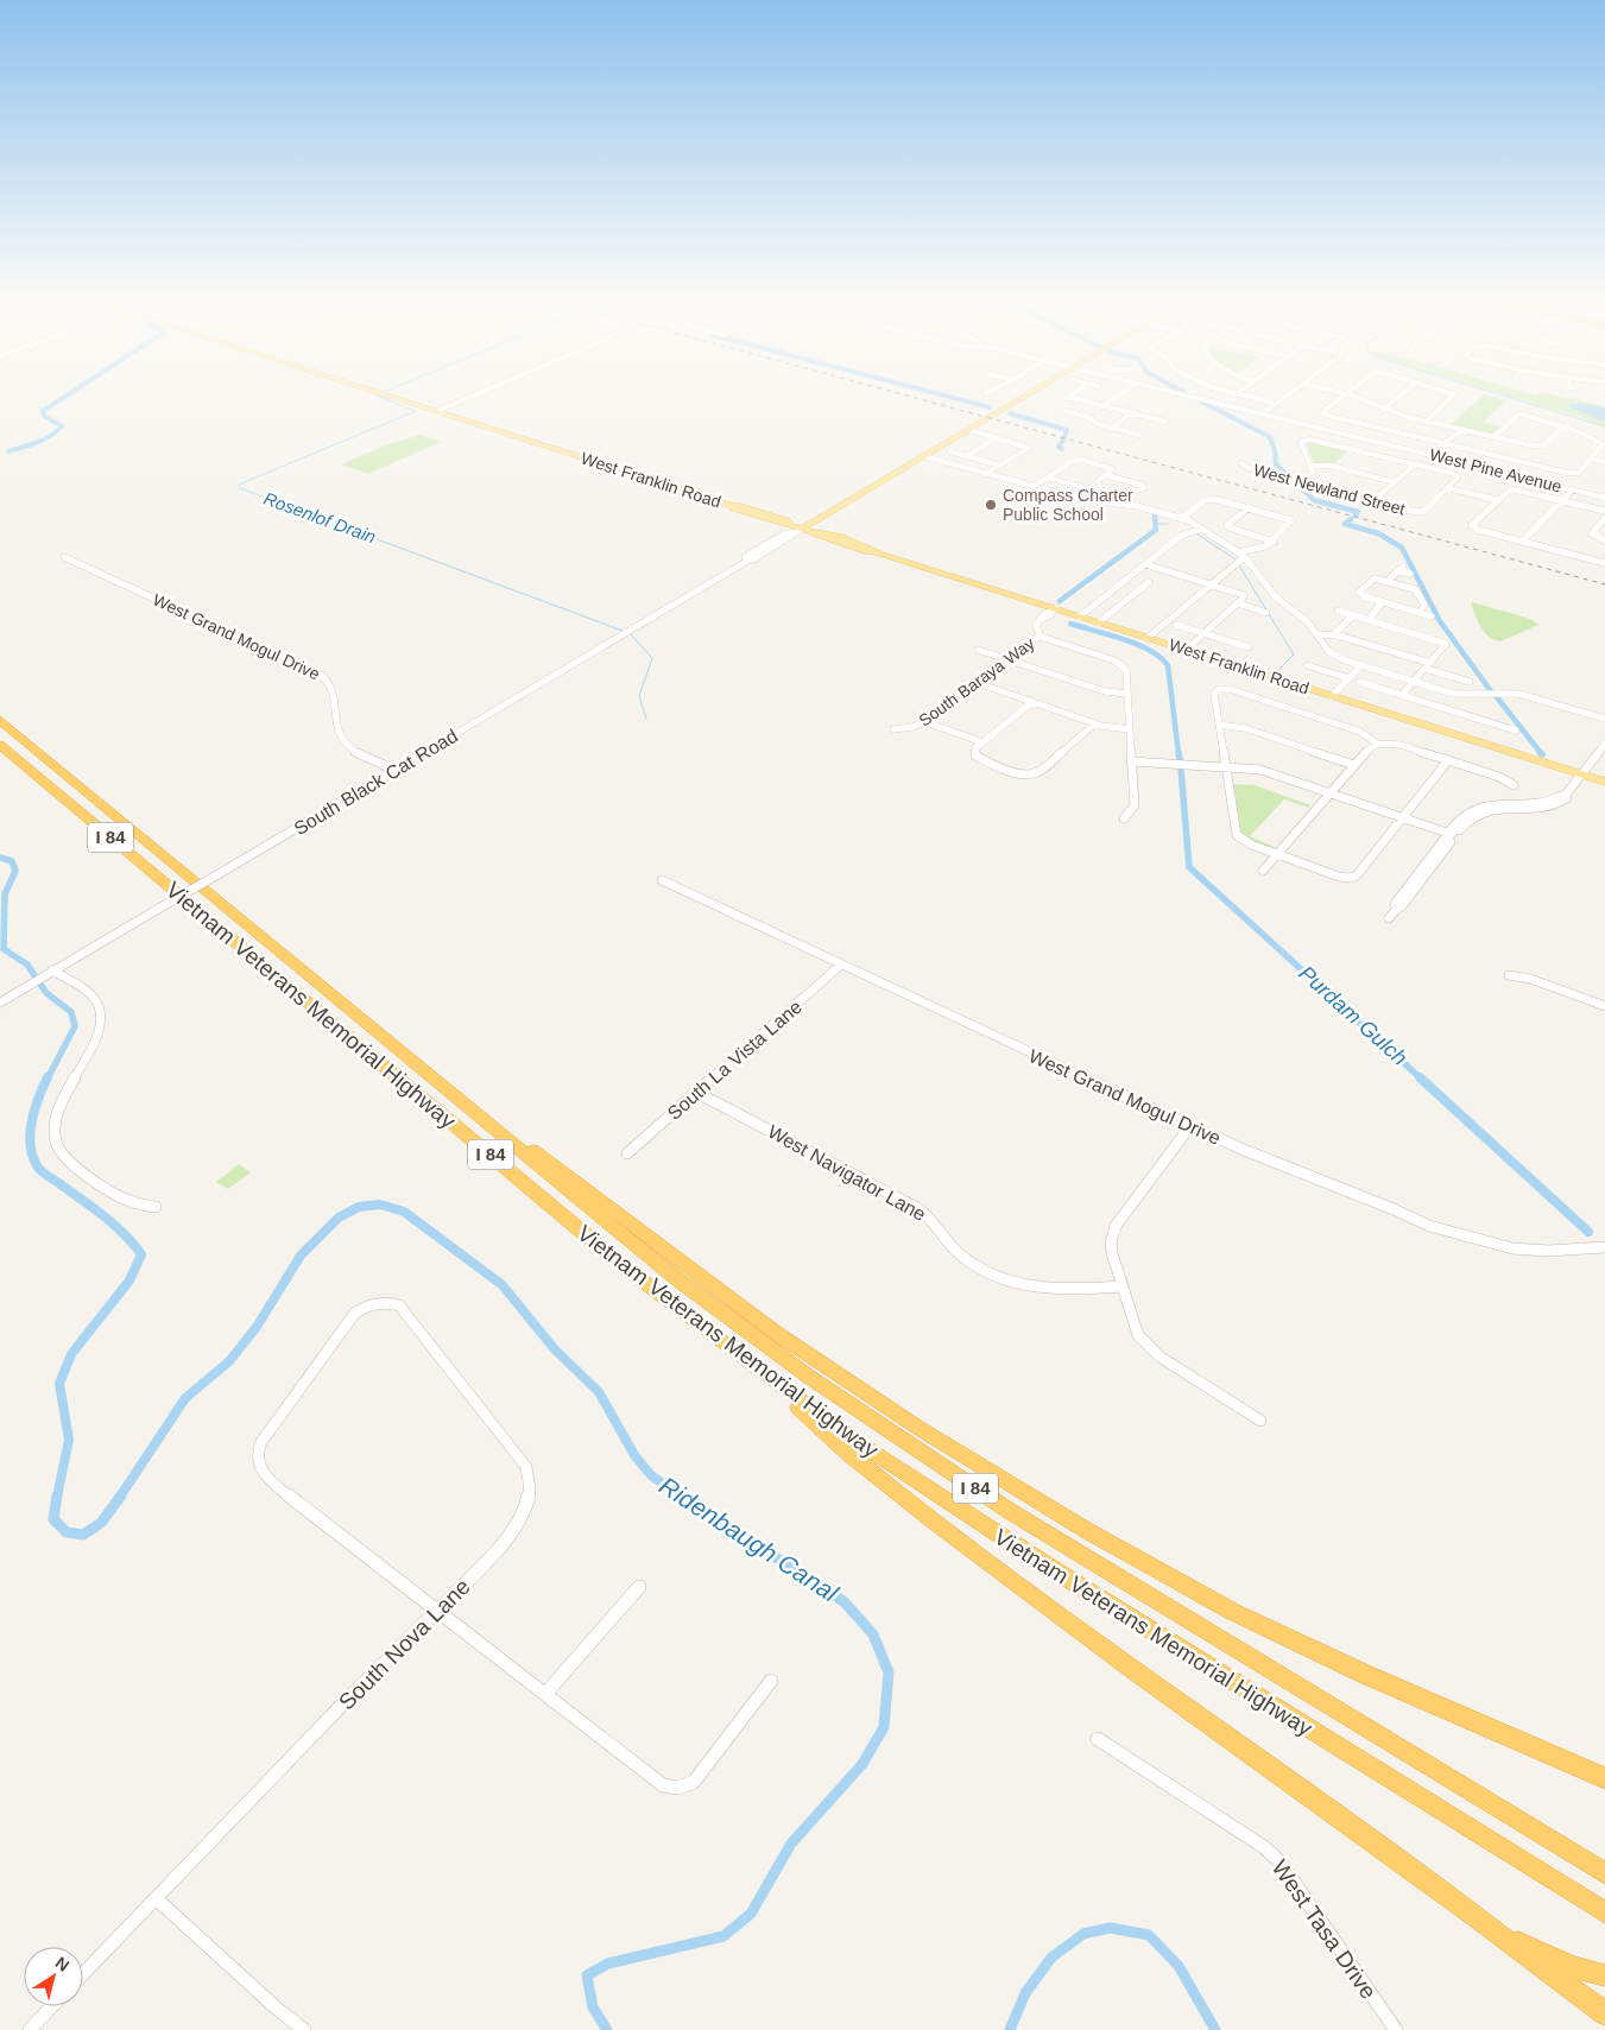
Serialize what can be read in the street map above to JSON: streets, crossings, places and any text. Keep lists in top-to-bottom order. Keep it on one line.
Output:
{"streets":{"highway":["I 84","Vietnam Veterans Memorial Highway"],"main road":["West Franklin Road"],"street":["West Pine Avenue","West Newland Street","West Grand Mogul Drive","South Baraya Way","South Black Cat Road","South La Vista Lane","West Navigator Lane","South Nova Lane","West Tasa Drive"]},"crossings":[["West Franklin Road","South Baraya Way"],["West Franklin Road","South Black Cat Road"],["West Grand Mogul Drive","South Black Cat Road"],["West Grand Mogul Drive","South La Vista Lane"],["South La Vista Lane","West Navigator Lane"]],"water":["Rosenlof Drain","Purdam Gulch","Ridenbaugh Canal"],"places":["Compass Charter Public School"],"north":"top right"}
